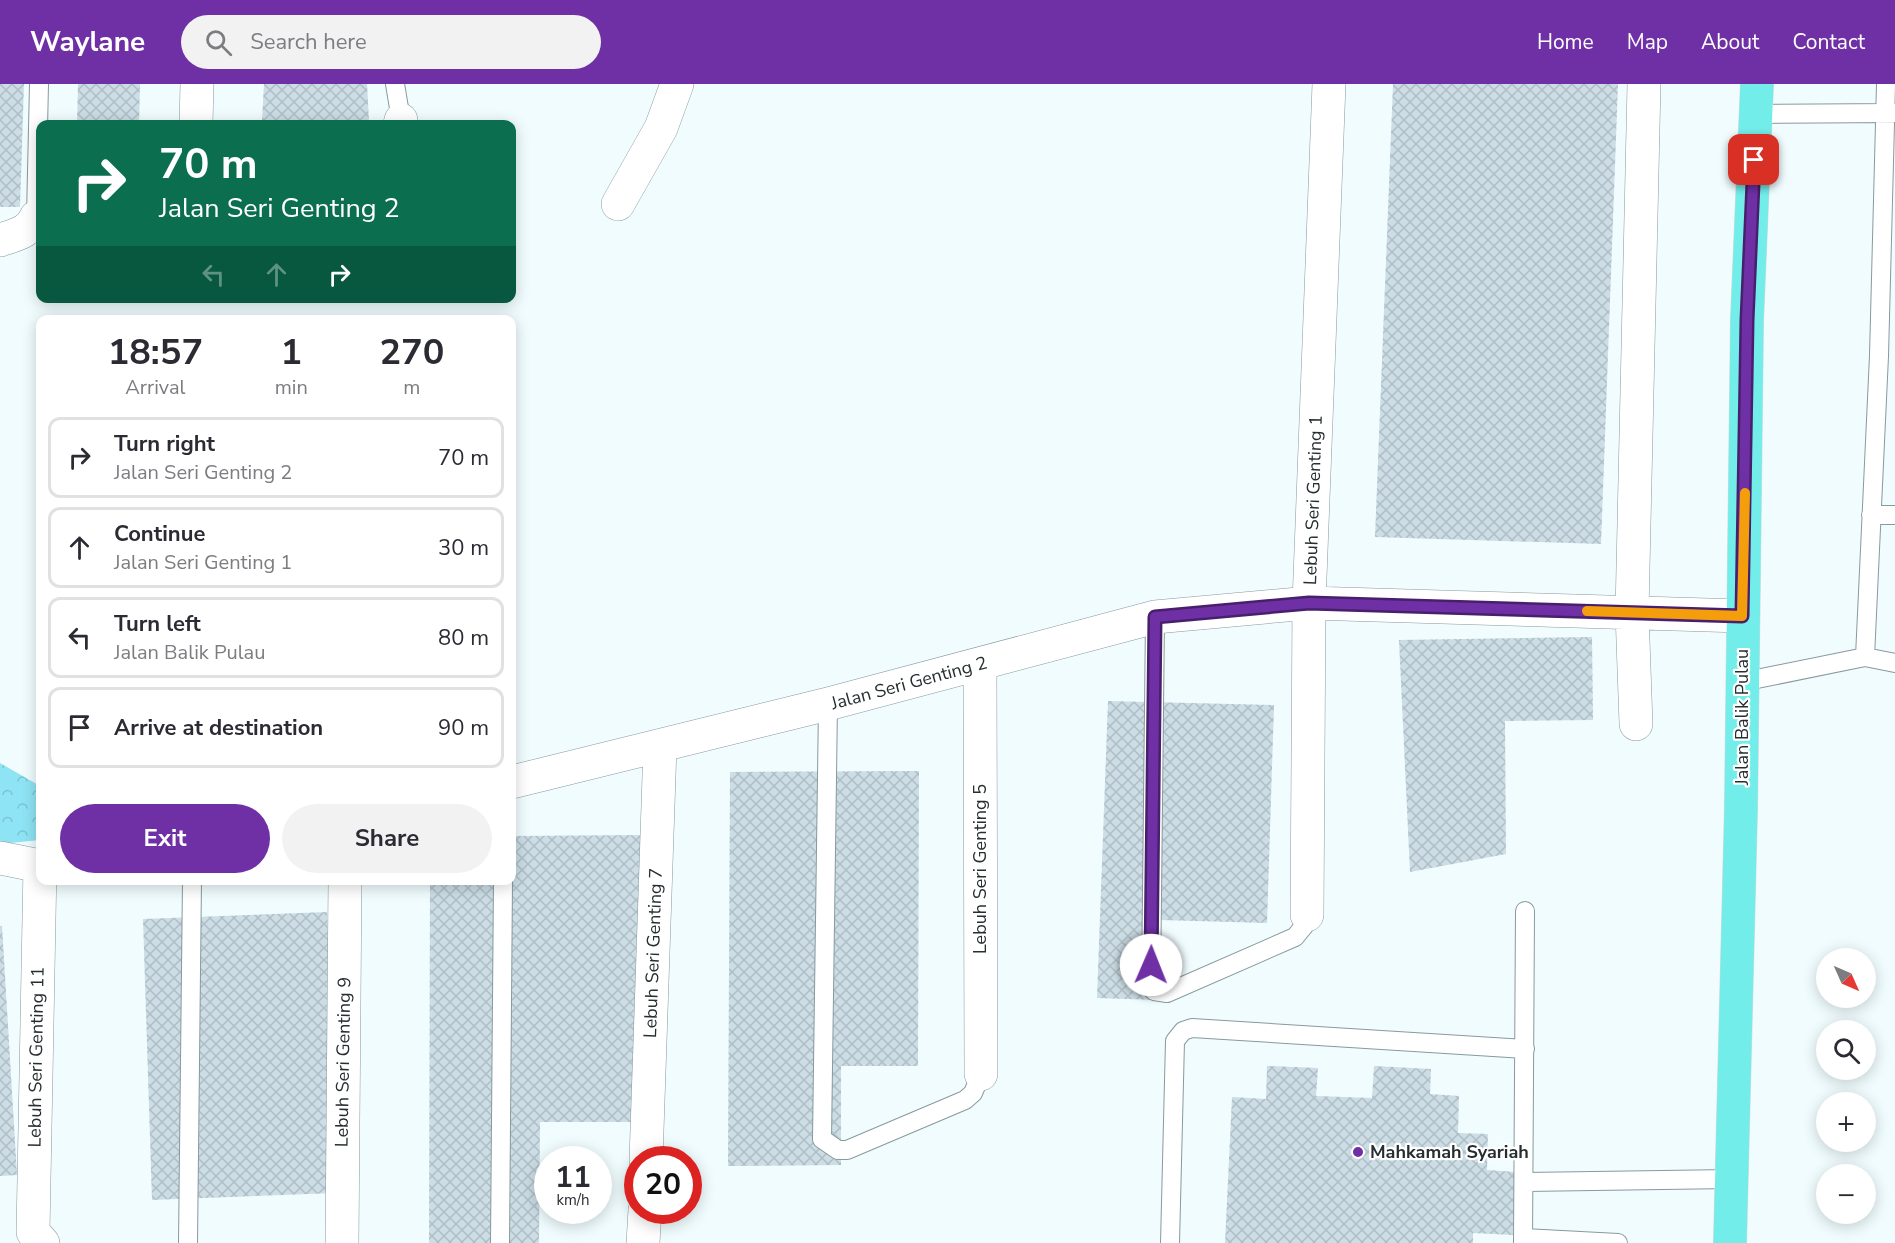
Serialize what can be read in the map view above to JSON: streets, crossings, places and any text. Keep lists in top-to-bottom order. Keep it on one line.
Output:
{"streets":{"main road":["Jalan Balik Pulau"],"street":["Lebuh Seri Genting 1","Jalan Seri Genting 2","Lebuh Seri Genting 5","Lebuh Seri Genting 7","Lebuh Seri Genting 11","Lebuh Seri Genting 9"]},"crossings":[["Lebuh Seri Genting 1","Jalan Seri Genting 2"],["Jalan Seri Genting 2","Jalan Balik Pulau"],["Jalan Seri Genting 2","Lebuh Seri Genting 5"],["Jalan Seri Genting 2","Lebuh Seri Genting 7"]],"places":["Mahkamah Syariah"],"north":"bottom right","page":{"header":"Waylane","search":"Search here","nav":["Home","Map","About","Contact"],"turn":["70 m","Jalan Seri Genting 2"],"eta":["18:57","Arrival","1","min","270","m"],"list":[{"name":"Turn right","note":"Jalan Seri Genting 2","value":"70 m"},{"name":"Continue","note":"Jalan Seri Genting 1","value":"30 m"},{"name":"Turn left","note":"Jalan Balik Pulau","value":"80 m"},{"name":"Arrive at destination","value":"90 m"}],"buttons":["Exit","Share"],"map_buttons":["+","−"],"speed":"11 km/h","limit":"20"}}
